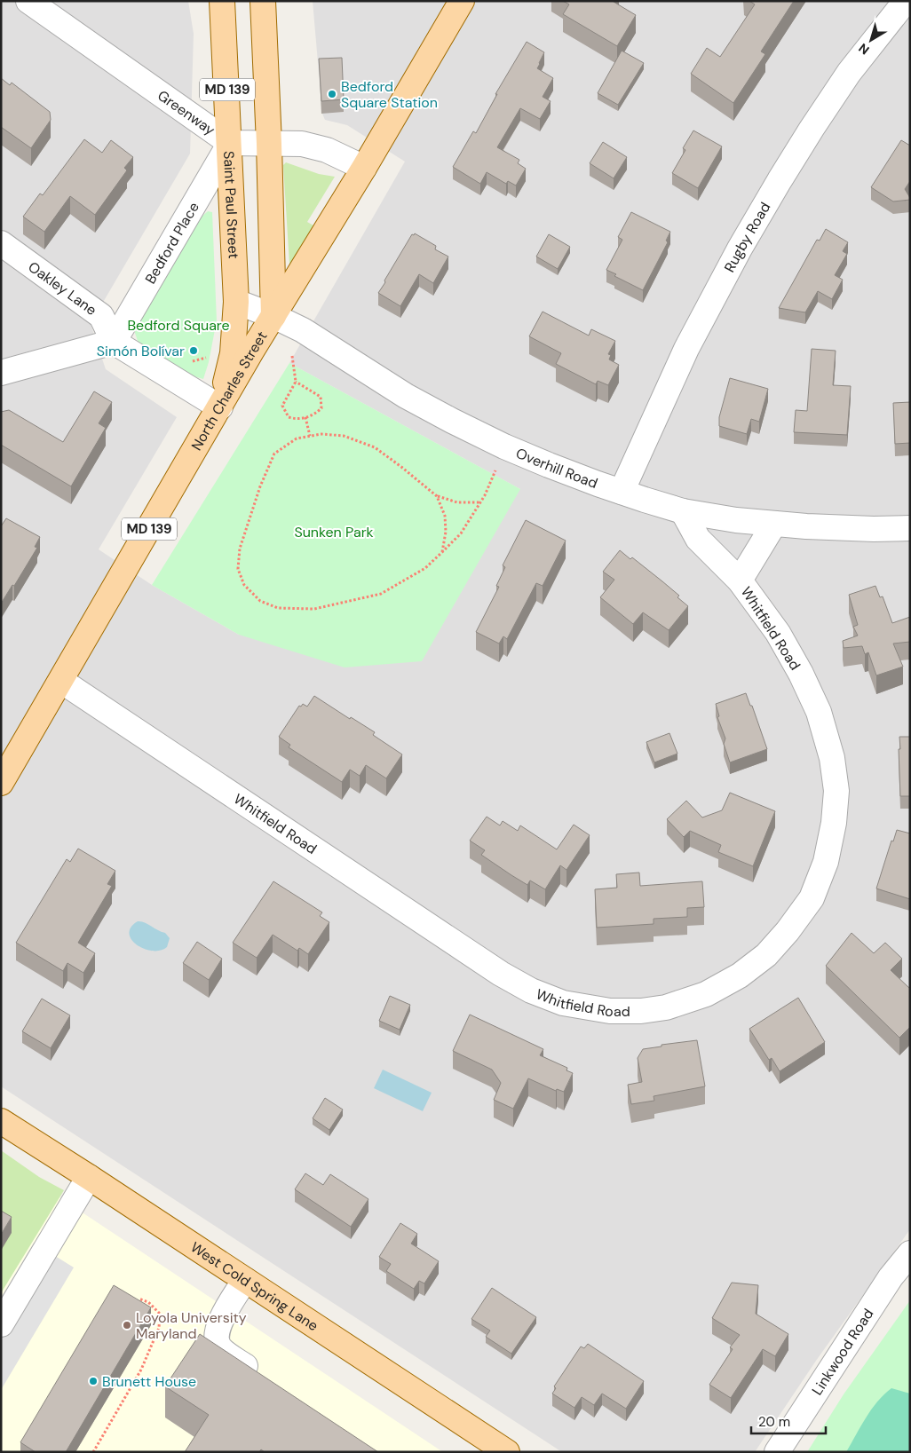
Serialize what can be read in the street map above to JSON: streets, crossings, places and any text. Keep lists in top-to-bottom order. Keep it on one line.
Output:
{"streets":{"main road":["MD 139","Saint Paul Street","North Charles Street","West Cold Spring Lane"],"street":["Greenway","Rugby Road","Bedford Place","Oakley Lane","Overhill Road","Whitfield Road","Linkwood Road"]},"crossings":[["Greenway","Saint Paul Street"],["Greenway","Bedford Place"],["Greenway","North Charles Street"],["Saint Paul Street","Bedford Place"],["Saint Paul Street","North Charles Street"],["Saint Paul Street","Overhill Road"],["Rugby Road","Overhill Road"],["Bedford Place","Oakley Lane"],["North Charles Street","Overhill Road"],["North Charles Street","Whitfield Road"],["Overhill Road","Whitfield Road"]],"parks":["Bedford Square","Sunken Park"],"places":["Bedford Square Station","Simón Bolívar","Loyola University Maryland","Brunett House"],"scale_bar":"20 m","north":"bottom left"}
